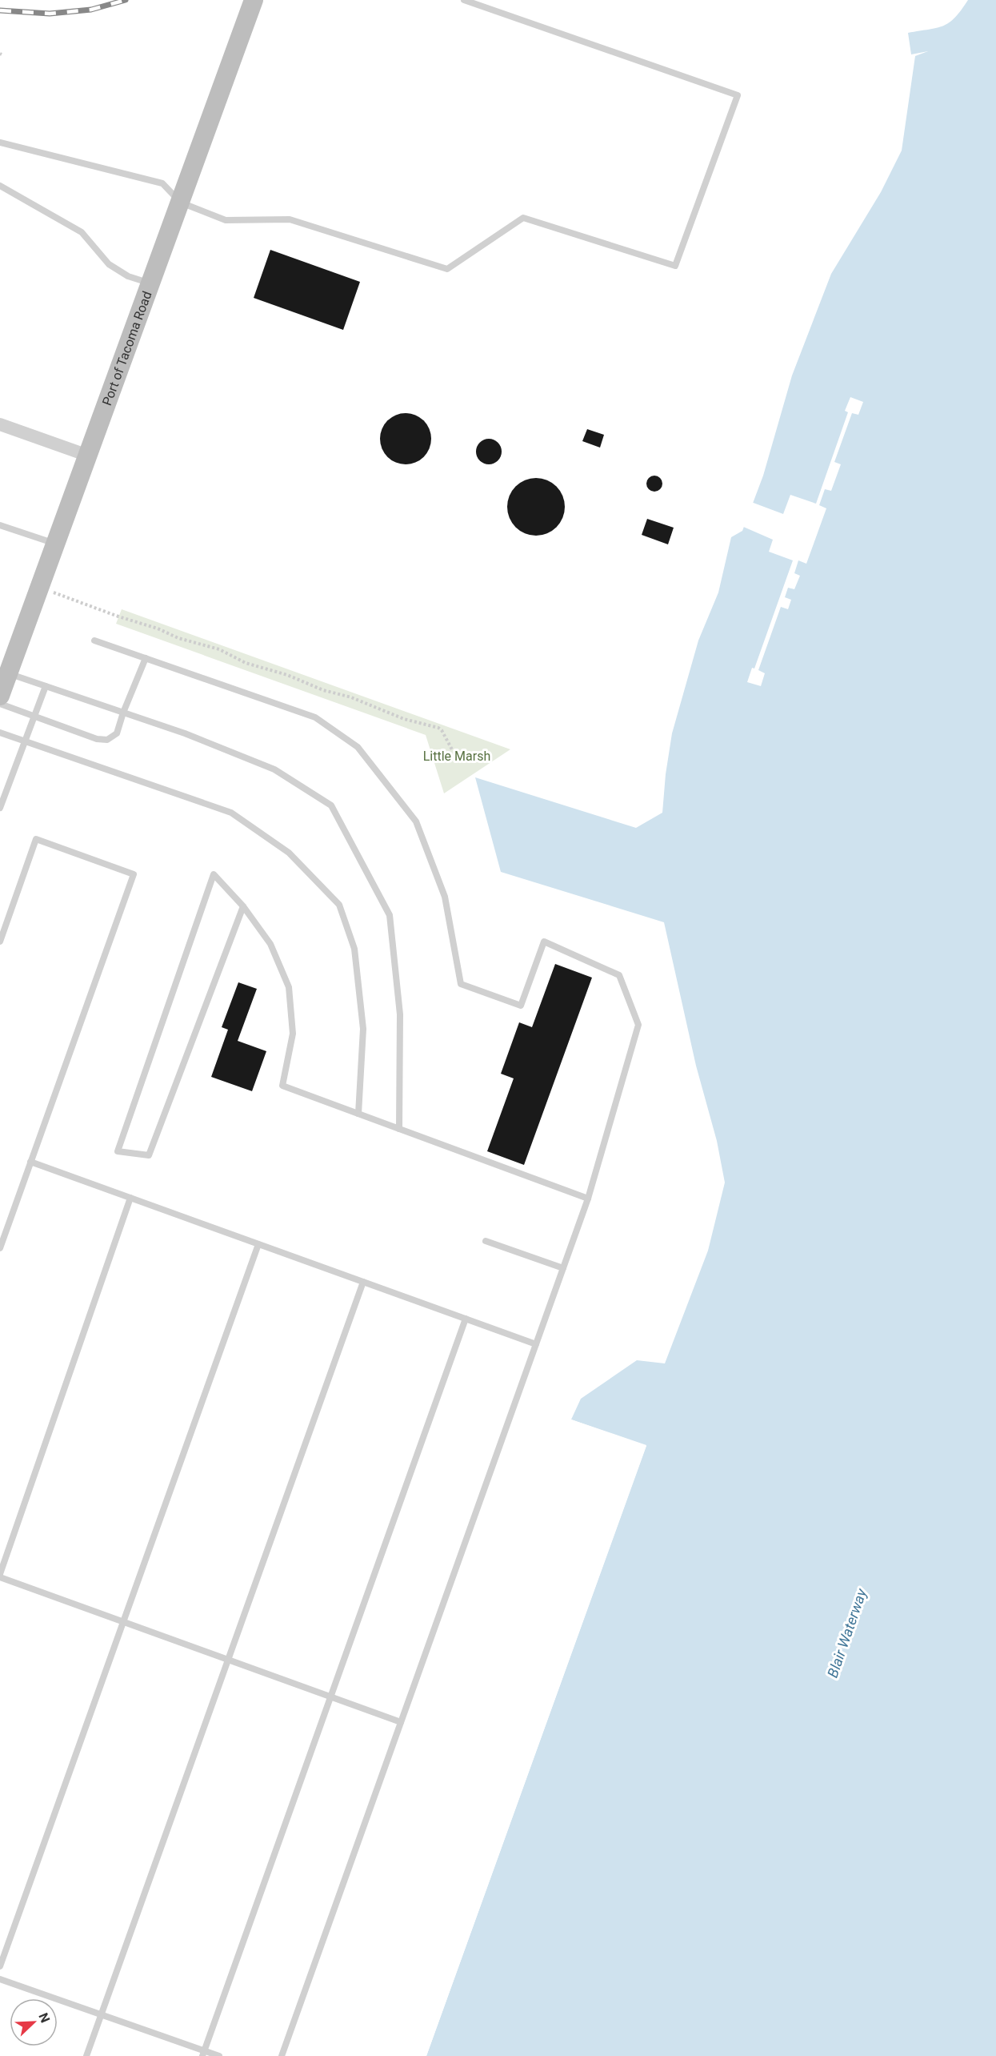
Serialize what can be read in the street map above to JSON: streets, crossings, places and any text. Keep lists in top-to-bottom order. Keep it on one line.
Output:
{"streets":{"main road":["Port of Tacoma Road"]},"water":["Blair Waterway"],"parks":["Little Marsh"],"north":"top right"}
